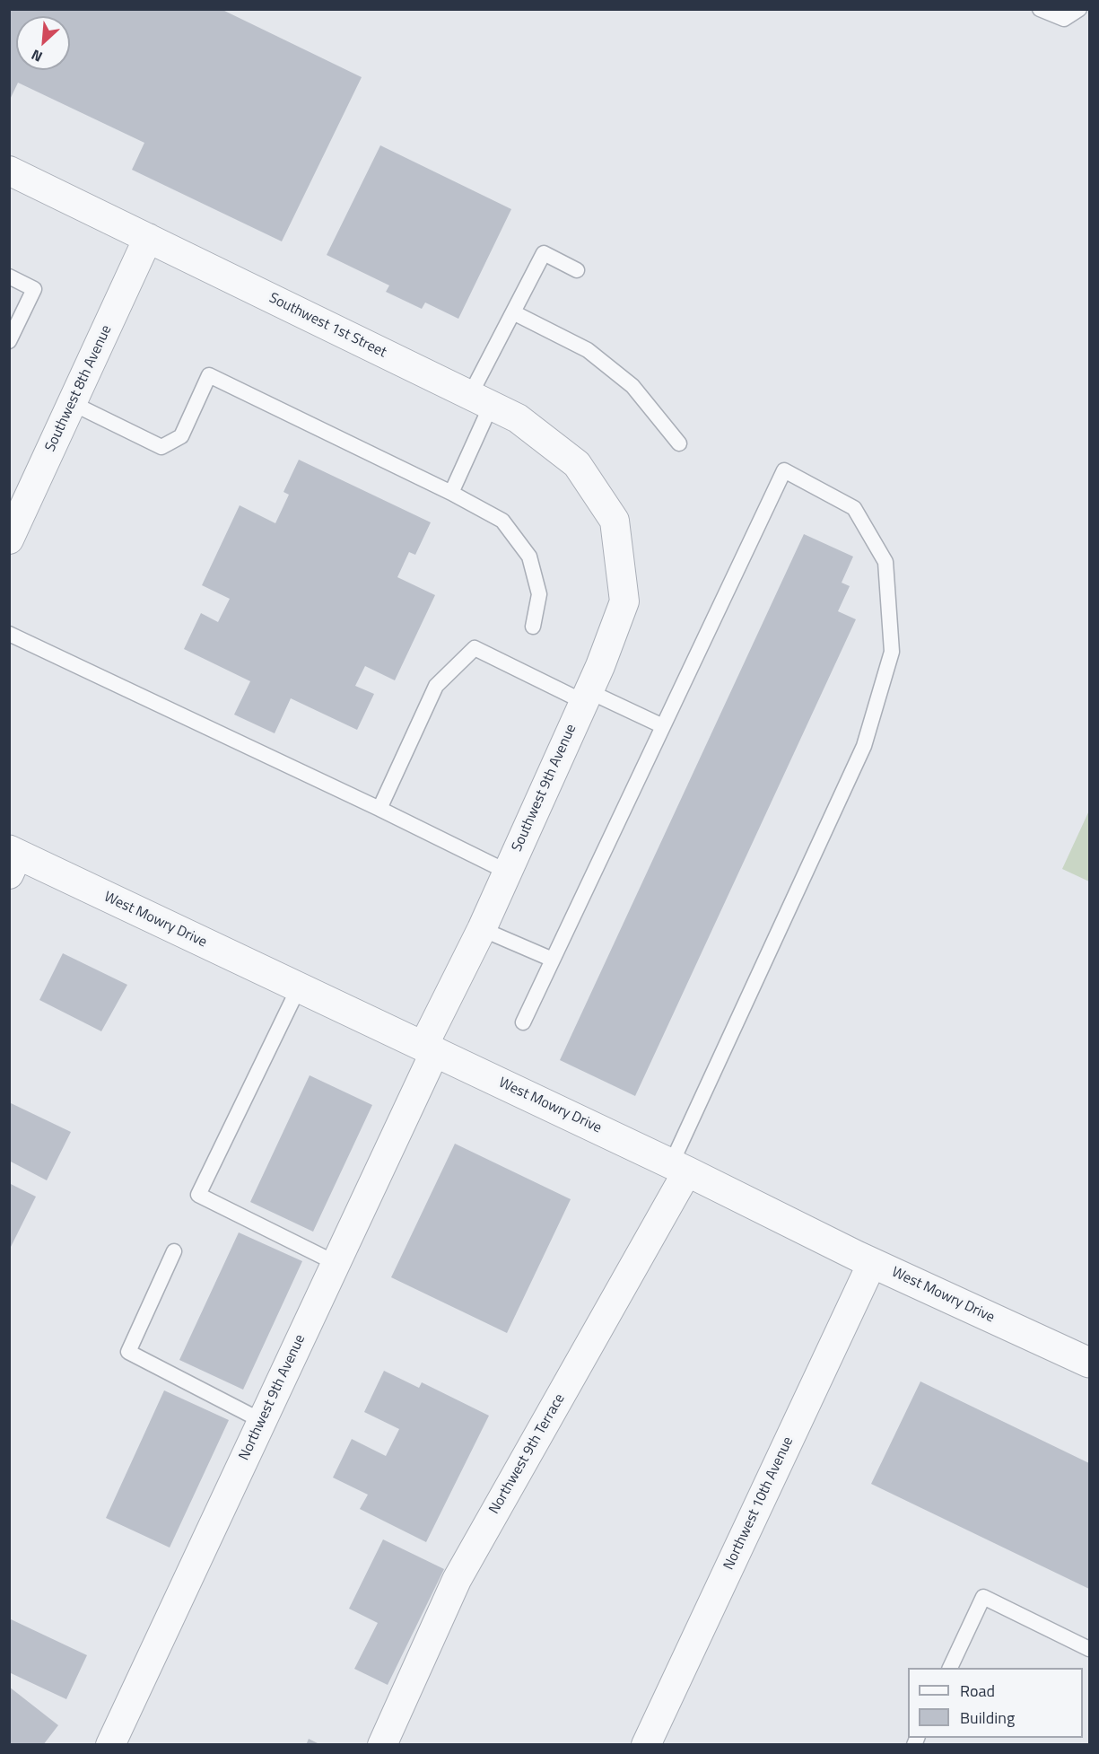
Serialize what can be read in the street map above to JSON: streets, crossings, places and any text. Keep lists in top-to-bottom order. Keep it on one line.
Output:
{"streets":{"street":["Southwest 1st Street","Southwest 8th Avenue","Southwest 9th Avenue","West Mowry Drive","Northwest 9th Avenue","Northwest 9th Terrace","Northwest 10th Avenue"]},"crossings":[["Southwest 1st Street","Southwest 8th Avenue"],["Southwest 1st Street","Southwest 9th Avenue"],["Southwest 9th Avenue","West Mowry Drive"],["Southwest 9th Avenue","Northwest 9th Avenue"],["West Mowry Drive","Northwest 9th Avenue"],["West Mowry Drive","Northwest 9th Terrace"],["West Mowry Drive","Northwest 10th Avenue"]],"legend":["Road","Building"],"north":"bottom left"}
